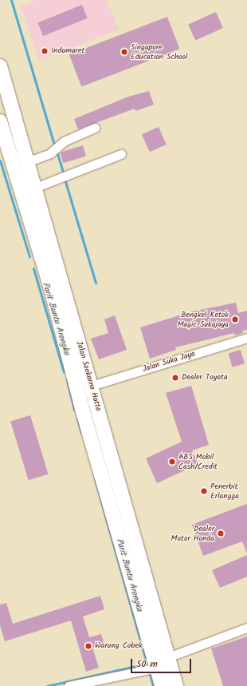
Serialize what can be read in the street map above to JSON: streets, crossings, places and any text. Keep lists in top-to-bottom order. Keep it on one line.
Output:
{"streets":{"main road":["Jalan Soekarno Hatta"],"street":["Jalan Suka Jaya"]},"crossings":[["Jalan Suka Jaya","Jalan Soekarno Hatta"]],"water":["Parit Buntu Arengka"],"places":["Indomaret","Singapore Education School","Bengkel Ketok Magic Sukajaya","Dealer Toyota","ABS Mobil Cash/Credit","Penerbit Erlangga","Dealer Motor Honda","Warung Cobek"],"scale_bar":"50 m"}
